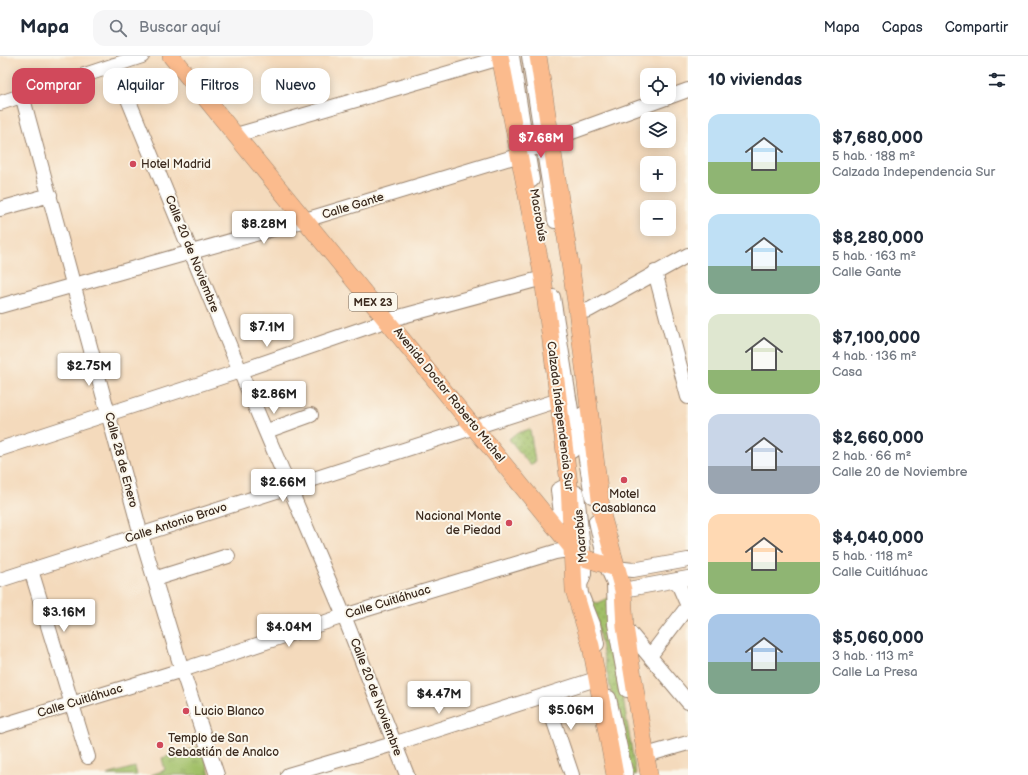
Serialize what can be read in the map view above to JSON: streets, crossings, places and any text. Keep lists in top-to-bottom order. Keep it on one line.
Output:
{"streets":{"main road":["MEX 23","Avenida Doctor Roberto Michel","Calzada Independencia Sur","Calle Cuitláhuac"],"street":["Calle Gante","Macrobús","Calle 20 de Noviembre","Calle 28 de Enero","Calle Antonio Bravo"]},"crossings":[["Calle Gante","Macrobús"],["Calle Gante","Calle 20 de Noviembre"],["Calle Gante","Avenida Doctor Roberto Michel"],["Calle Gante","Calzada Independencia Sur"],["Calle Gante","Calle 28 de Enero"],["Macrobús","Calzada Independencia Sur"],["Macrobús","Calle Cuitláhuac"],["Calle 20 de Noviembre","Calle Antonio Bravo"],["Calle 20 de Noviembre","Calle Cuitláhuac"],["Avenida Doctor Roberto Michel","Calzada Independencia Sur"],["Avenida Doctor Roberto Michel","Calle Antonio Bravo"],["Calzada Independencia Sur","Calle Antonio Bravo"],["Calzada Independencia Sur","Calle Cuitláhuac"],["Calle 28 de Enero","Calle Antonio Bravo"],["Calle 28 de Enero","Calle Cuitláhuac"]],"places":["Hotel Madrid","Motel Casablanca","Nacional Monte de Piedad","Lucio Blanco","Templo de San Sebastián de Analco"],"page":{"header":"Mapa","search":"Buscar aquí","nav":["Mapa","Capas","Compartir"],"heading":"10 viviendas","map_buttons":["+","−"],"chip":["Comprar","Alquilar","Filtros","Nuevo"],"list":[{"name":"$7,680,000","note":"5 hab. · 188 m² · Calzada Independencia Sur"},{"name":"$8,280,000","note":"5 hab. · 163 m² · Calle Gante"},{"name":"$7,100,000","note":"4 hab. · 136 m² · Casa"},{"name":"$2,660,000","note":"2 hab. · 66 m² · Calle 20 de Noviembre"},{"name":"$4,040,000","note":"5 hab. · 118 m² · Calle Cuitláhuac"},{"name":"$5,060,000","note":"3 hab. · 113 m² · Calle La Presa"}],"price":["$7.68M","$8.28M","$7.1M","$2.75M","$2.86M","$2.66M","$3.16M","$4.04M","$4.47M","$5.06M"]}}
